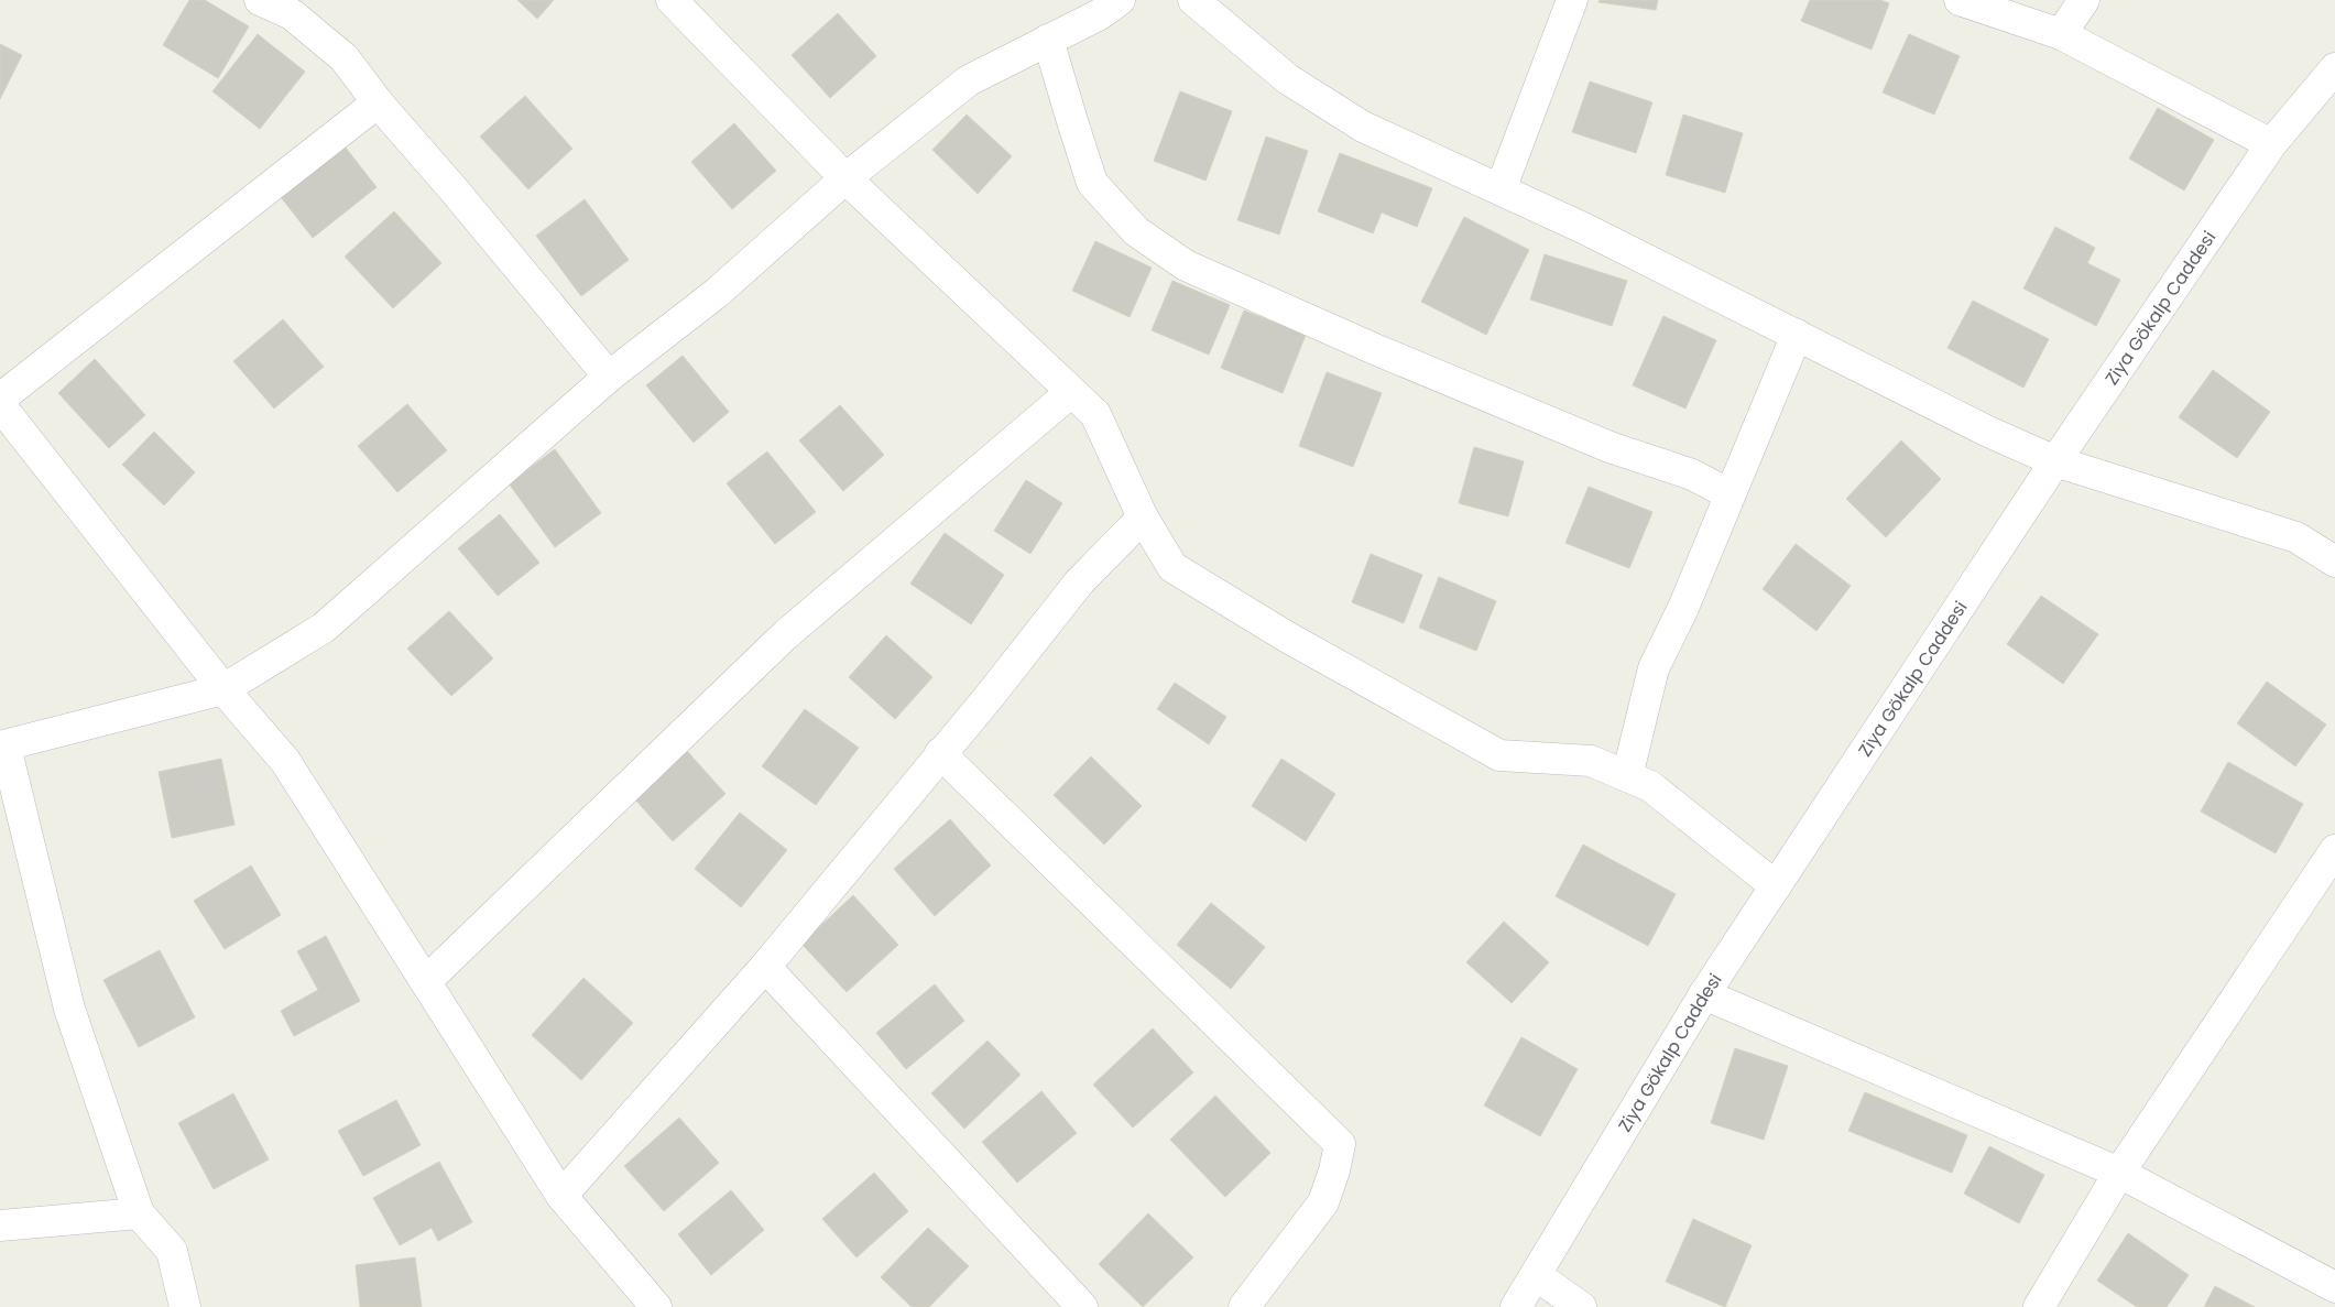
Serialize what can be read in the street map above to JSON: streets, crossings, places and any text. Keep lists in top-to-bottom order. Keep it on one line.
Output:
{"streets":{"street":["Ziya Gökalp Caddesi"]}}
